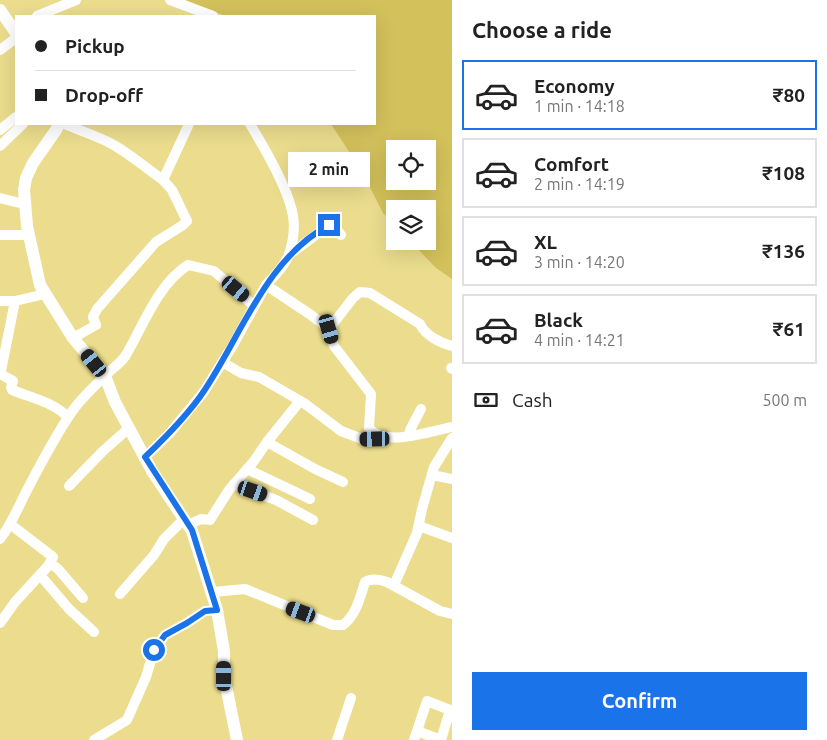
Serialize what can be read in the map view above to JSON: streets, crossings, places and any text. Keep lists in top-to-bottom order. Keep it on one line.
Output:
{"page":{"heading":"Choose a ride","banner":["Pickup","Drop-off"],"list":[{"name":"Economy","note":"1 min · 14:18","value":"₹80"},{"name":"Comfort","note":"2 min · 14:19","value":"₹108"},{"name":"XL","note":"3 min · 14:20","value":"₹136"},{"name":"Black","note":"4 min · 14:21","value":"₹61"}],"bubble":"2 min","pay":["Cash","500 m"],"buttons":"Confirm"}}
